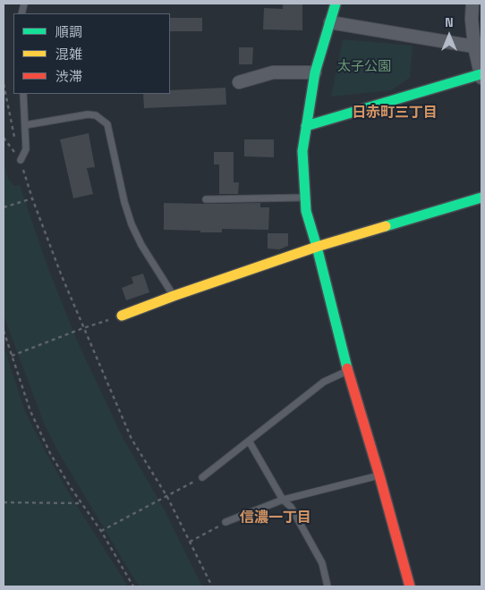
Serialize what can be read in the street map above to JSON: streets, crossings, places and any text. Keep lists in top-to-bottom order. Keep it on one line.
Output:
{"districts":["日赤町三丁目","信濃一丁目"],"parks":["太子公園"],"legend":["順調","混雑","渋滞"],"north":"top"}
